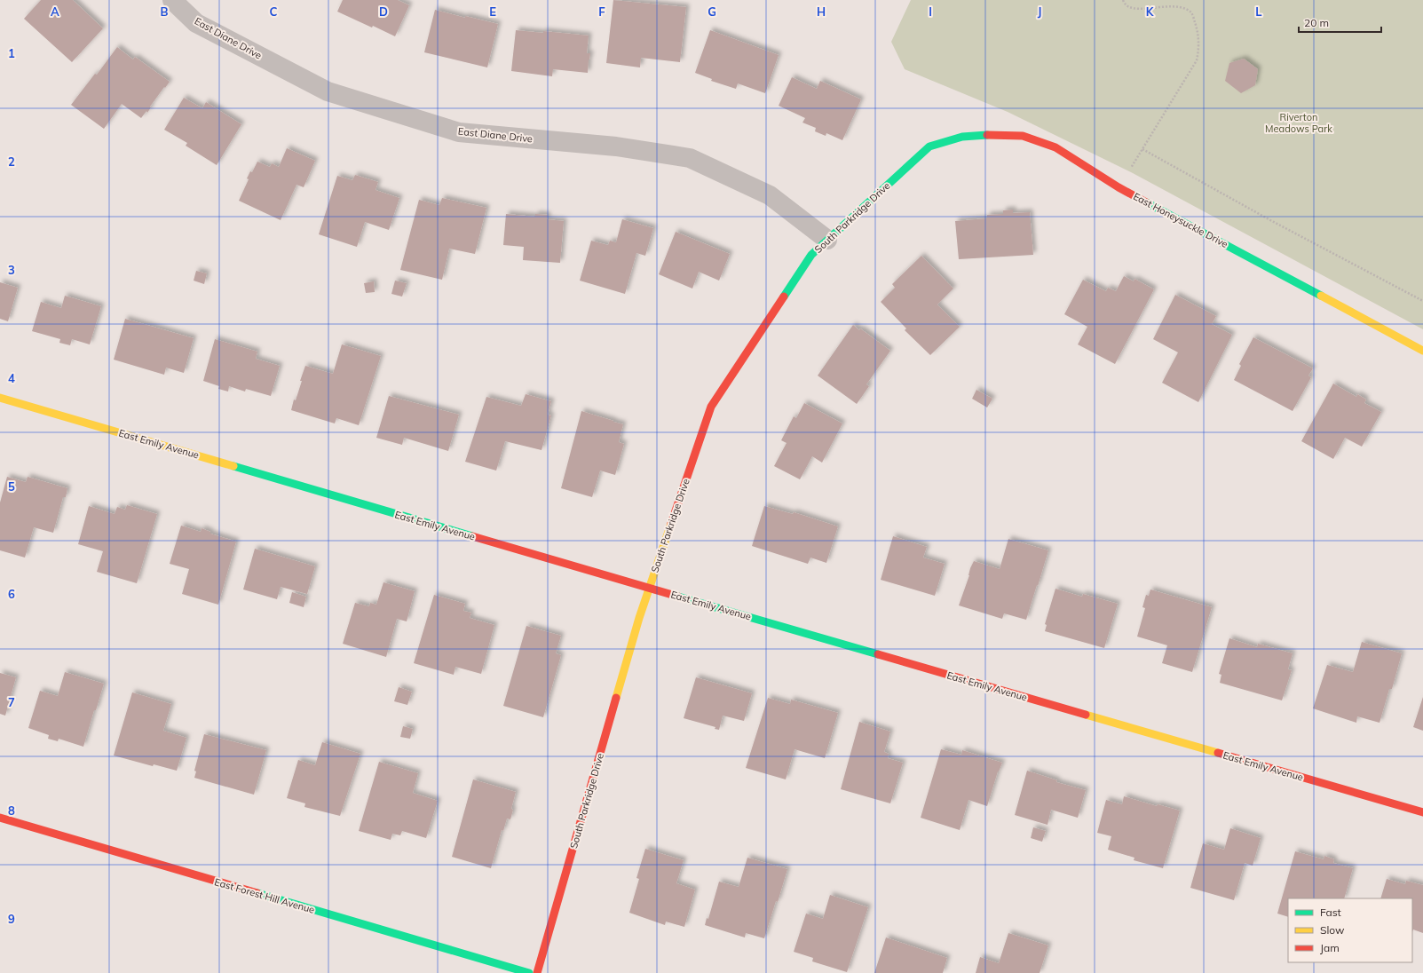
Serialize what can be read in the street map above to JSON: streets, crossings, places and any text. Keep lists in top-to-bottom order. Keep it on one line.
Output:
{"streets":{"street":["East Diane Drive","South Parkridge Drive","East Honeysuckle Drive","East Emily Avenue","East Forest Hill Avenue"]},"crossings":[["East Diane Drive","South Parkridge Drive"],["South Parkridge Drive","East Honeysuckle Drive"],["South Parkridge Drive","East Emily Avenue"]],"parks":["Riverton Meadows Park"],"legend":["Fast","Slow","Jam"],"scale_bar":"20 m","grid":{"columns":["A","B","C","D","E","F","G","H","I","J","K","L"],"rows":["1","2","3","4","5","6","7","8","9"]}}
